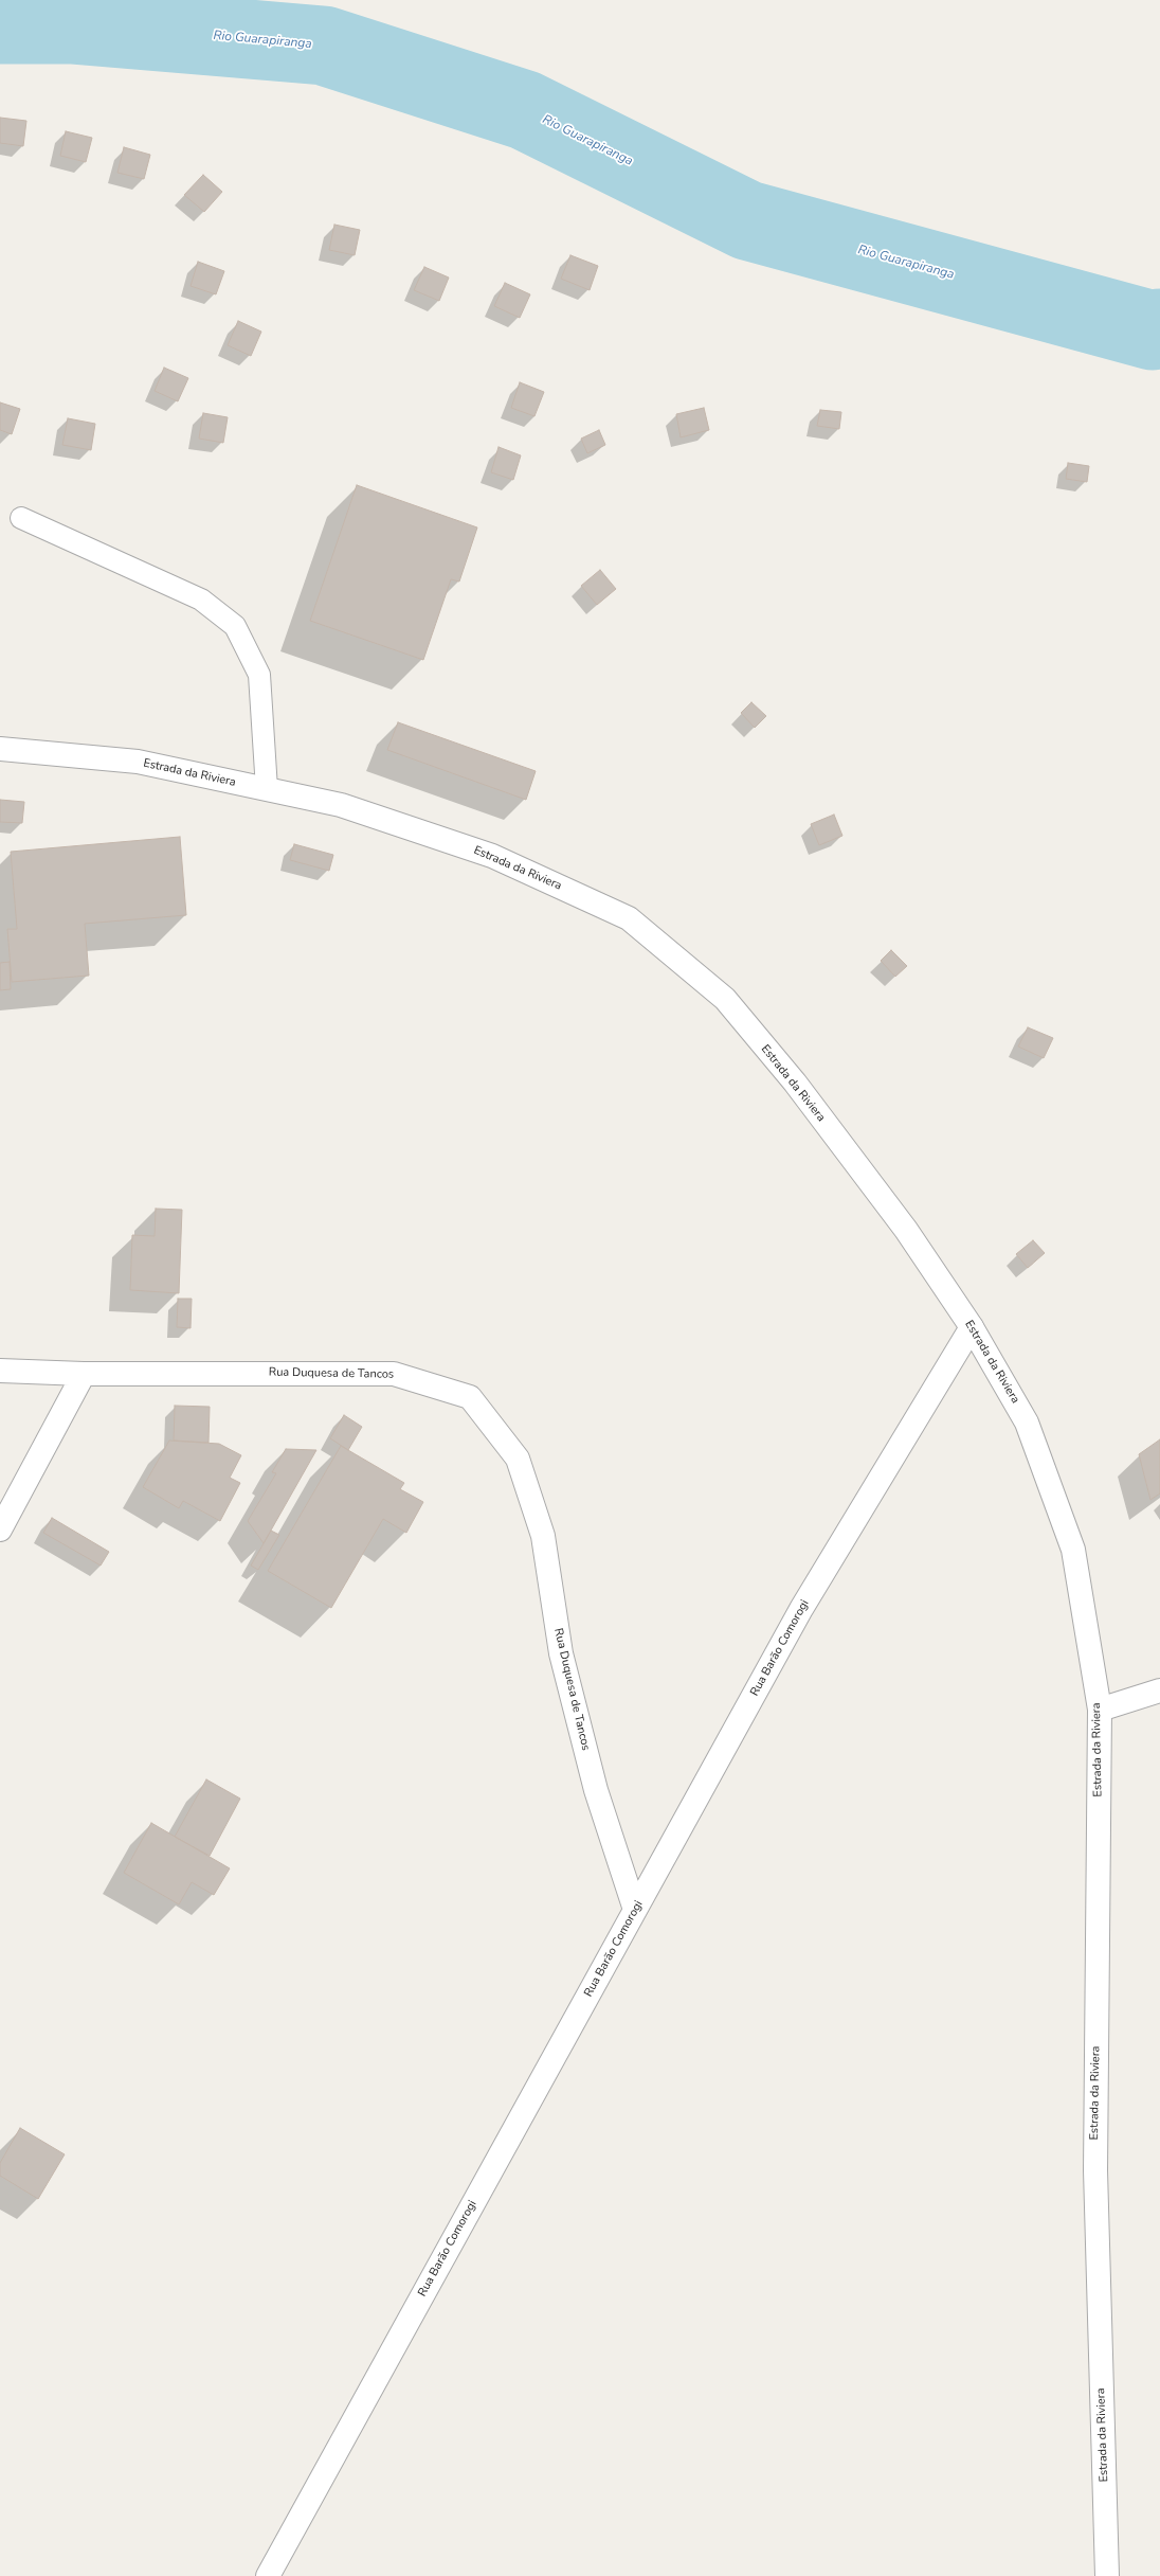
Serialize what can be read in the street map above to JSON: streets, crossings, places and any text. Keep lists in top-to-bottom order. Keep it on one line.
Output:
{"streets":{"street":["Estrada da Riviera","Rua Duquesa de Tancos","Rua Barão Comorogi"]},"crossings":[["Estrada da Riviera","Rua Barão Comorogi"],["Rua Duquesa de Tancos","Rua Barão Comorogi"]],"water":["Rio Guarapiranga"]}
